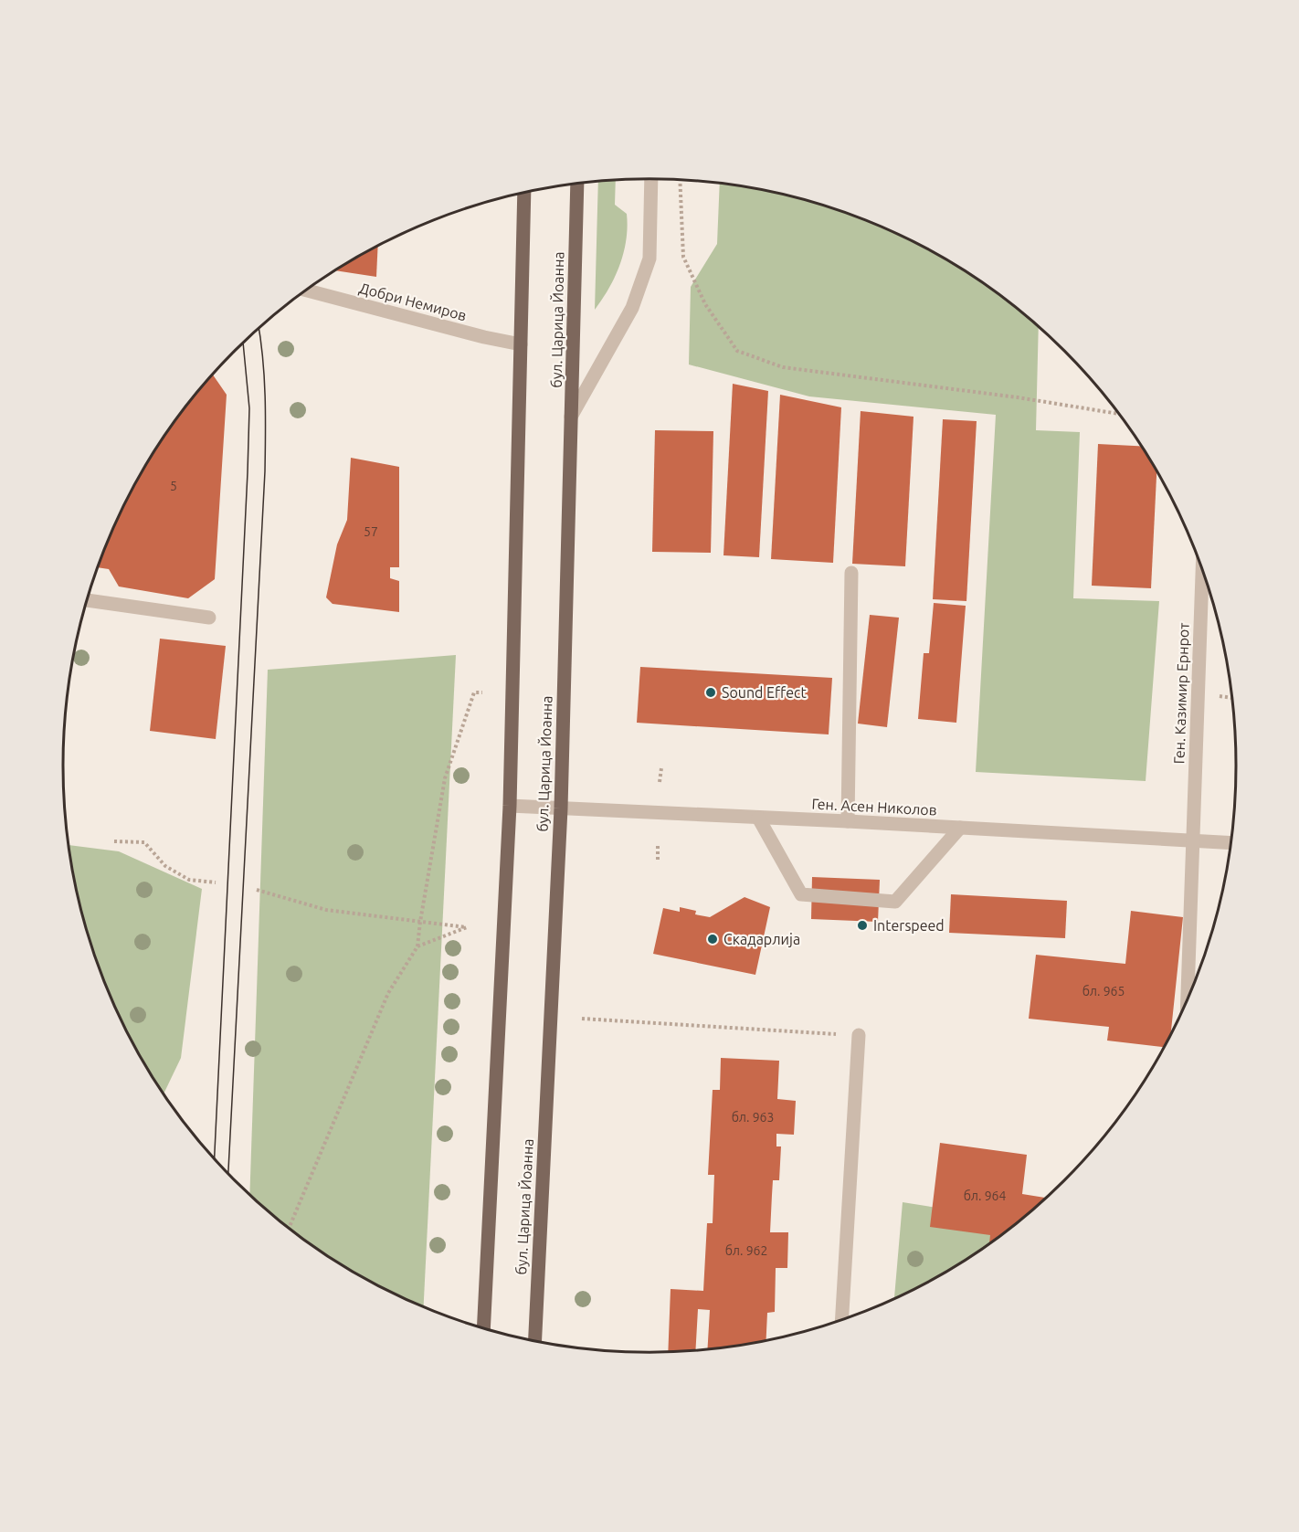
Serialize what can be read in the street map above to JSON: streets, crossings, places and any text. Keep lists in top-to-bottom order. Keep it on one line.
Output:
{"streets":{"main road":["бул. Царица Йоанна"],"street":["Добри Немиров","Ген. Казимир Ернрот","Ген. Асен Николов"]},"crossings":[["бул. Царица Йоанна","Ген. Асен Николов"],["Ген. Казимир Ернрот","Ген. Асен Николов"]],"places":["Sound Effect","Interspeed","Скадарлиjа"],"house_numbers":["5","57","бл. 965","бл. 963","бл. 964","бл. 962"]}
